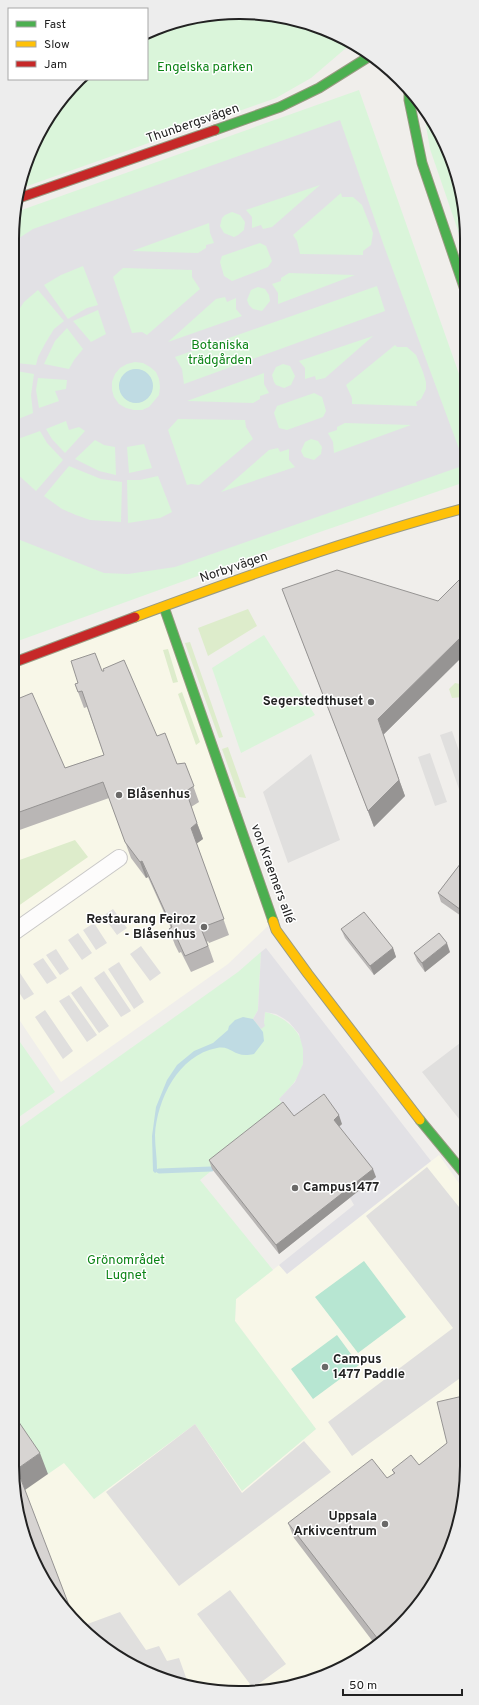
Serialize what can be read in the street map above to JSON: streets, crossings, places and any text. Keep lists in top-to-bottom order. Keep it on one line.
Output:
{"streets":{"street":["Thunbergsvägen","Norbyvägen","von Kraemers allé"]},"crossings":[["Norbyvägen","von Kraemers allé"]],"parks":["Engelska parken","Botaniska trädgården","Grönområdet Lugnet"],"places":["Segerstedthuset","Blåsenhus","Restaurang Feiroz - Blåsenhus","Campus1477","Campus 1477 Paddle","Uppsala Arkivcentrum"],"legend":["Fast","Slow","Jam"],"scale_bar":"50 m"}
